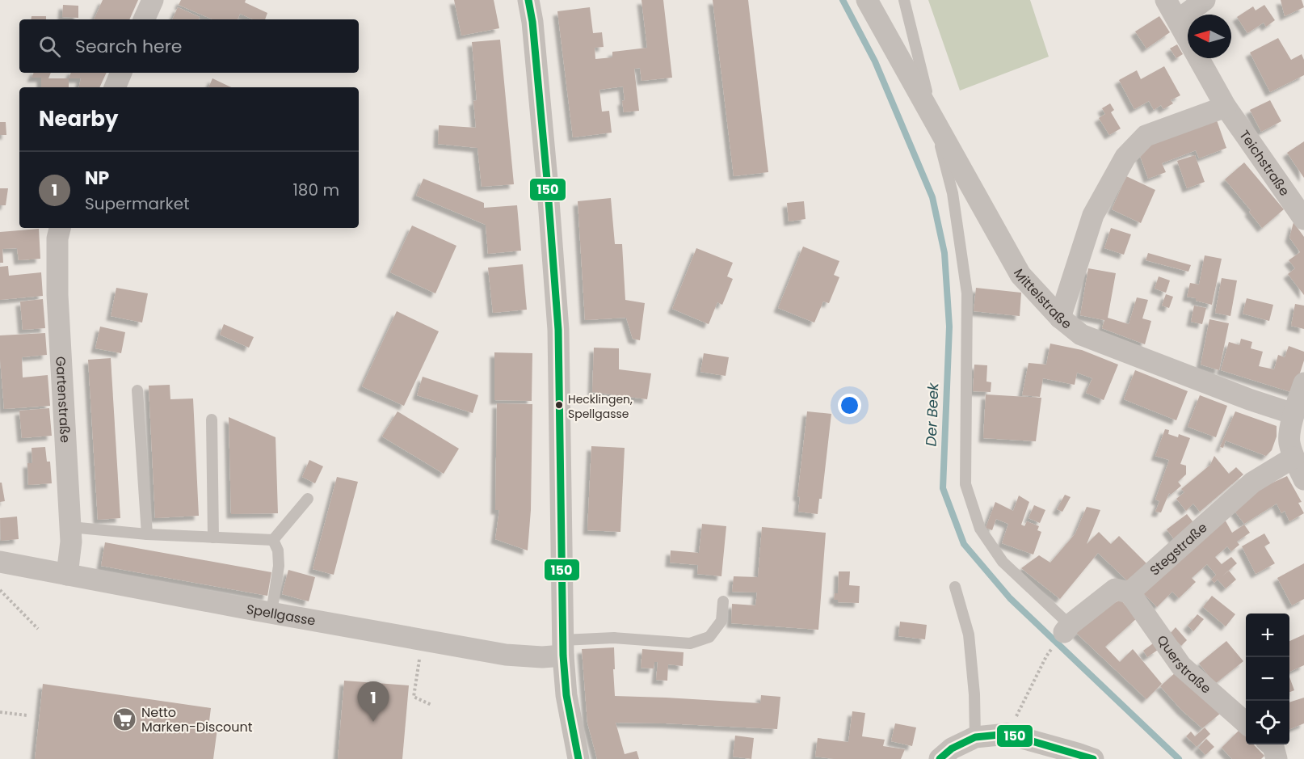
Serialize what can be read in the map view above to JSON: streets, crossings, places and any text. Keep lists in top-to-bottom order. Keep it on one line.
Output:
{"streets":{"street":["Teichstraße","Mittelstraße","Gartenstraße","Stegstraße","Spellgasse","Querstraße"]},"crossings":[["Gartenstraße","Spellgasse"],["Stegstraße","Querstraße"]],"water":["Der Beek"],"places":{"other":["Hecklingen, Spellgasse"],"supermarket":["Netto Marken-Discount"]},"lines":["transit line 150"],"north":"left","page":{"search":"Search here","heading":"Nearby","list":[{"mark":"1","name":"NP","note":"Supermarket","value":"180 m"}],"map_buttons":["+","−"],"pins":"1"}}
